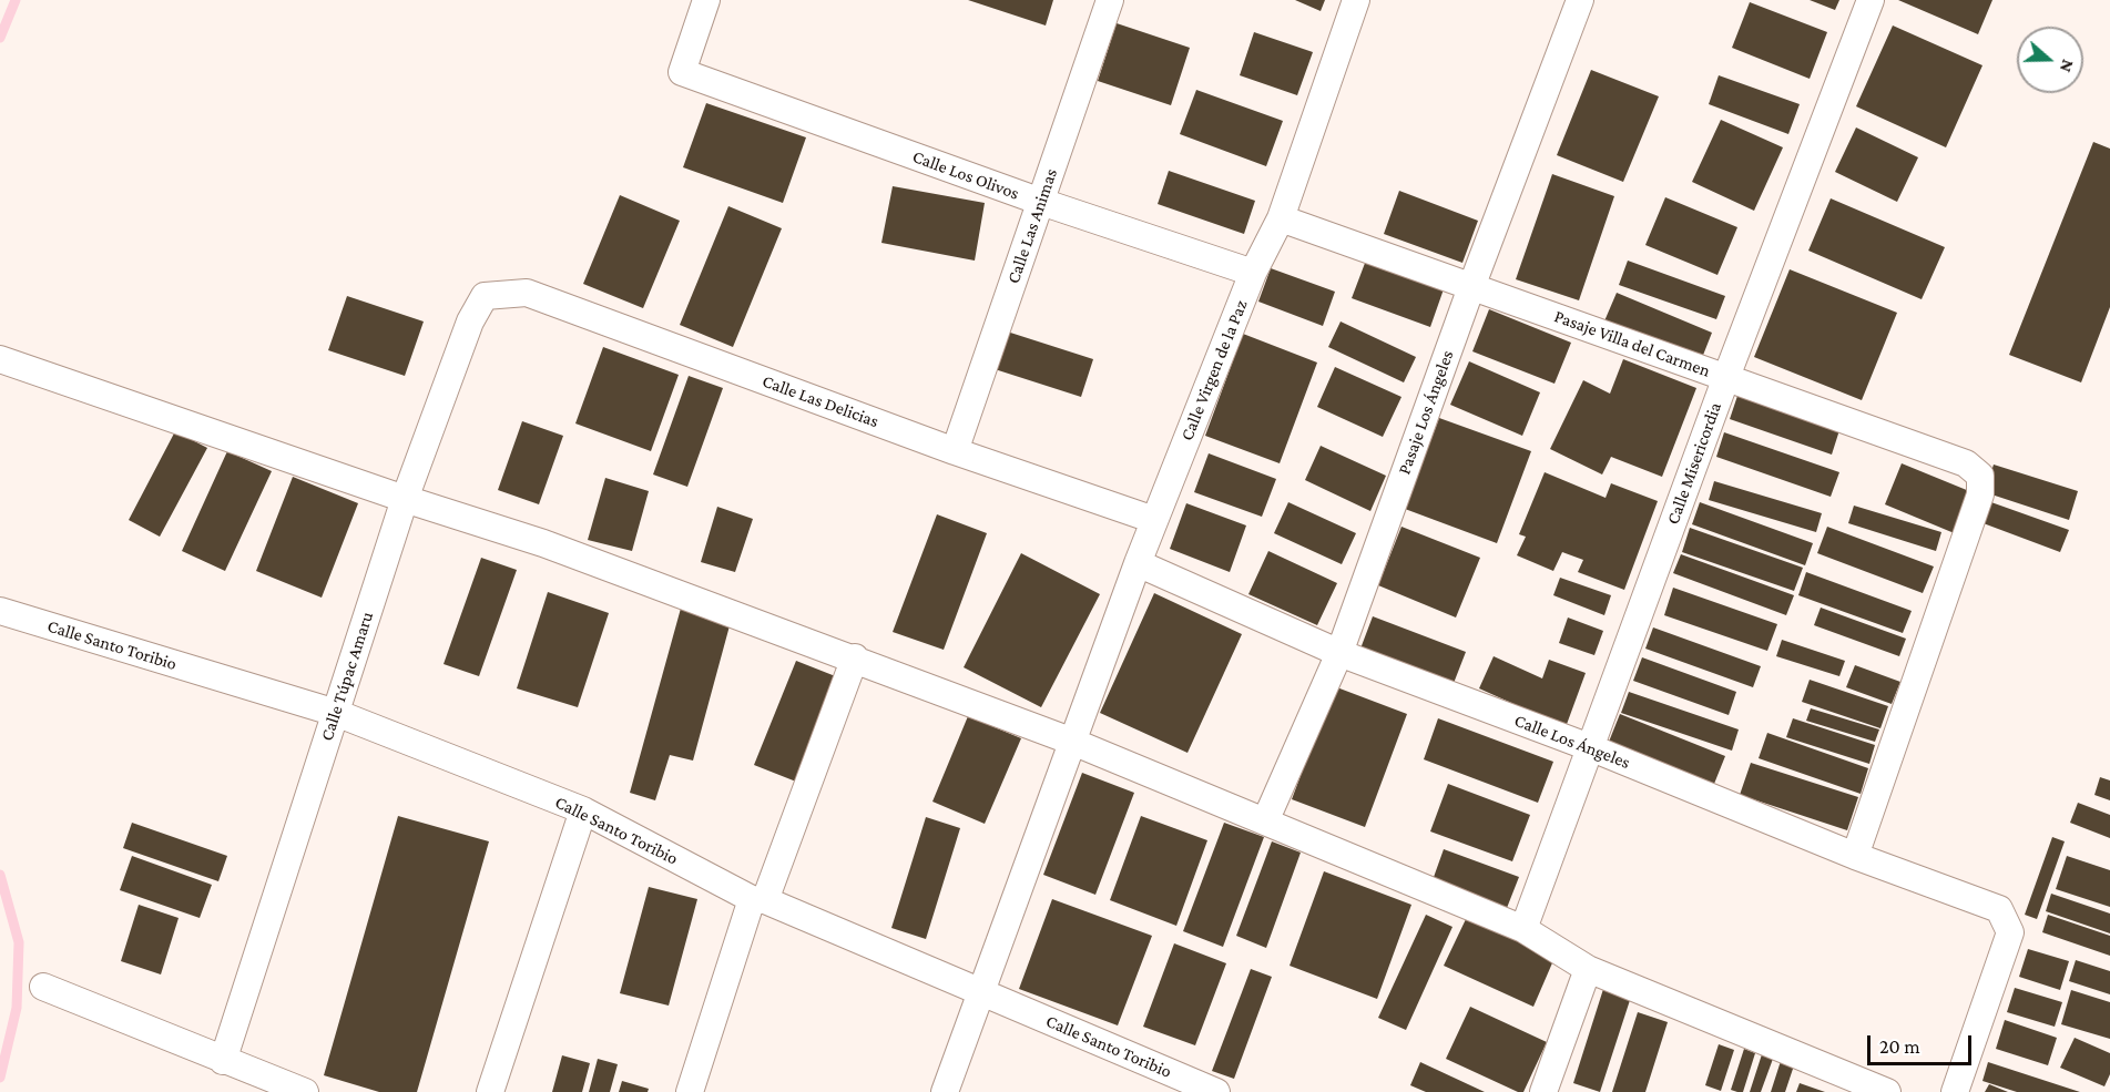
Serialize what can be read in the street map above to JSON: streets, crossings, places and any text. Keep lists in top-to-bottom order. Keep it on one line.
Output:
{"streets":{"street":["Calle Los Olivos","Calle Las Animas","Pasaje Villa del Carmen","Calle Virgen de la Paz","Calle Las Delicias","Pasaje Los Ángeles","Calle Misericordia","Calle Santo Toribio","Calle Túpac Amaru","Calle Los Ángeles"]},"crossings":[["Calle Los Olivos","Calle Las Animas"],["Calle Los Olivos","Calle Virgen de la Paz"],["Calle Las Animas","Calle Las Delicias"],["Pasaje Villa del Carmen","Calle Virgen de la Paz"],["Pasaje Villa del Carmen","Pasaje Los Ángeles"],["Pasaje Villa del Carmen","Calle Misericordia"],["Pasaje Villa del Carmen","Calle Los Ángeles"],["Calle Virgen de la Paz","Calle Las Delicias"],["Calle Virgen de la Paz","Calle Santo Toribio"],["Calle Virgen de la Paz","Calle Los Ángeles"],["Calle Las Delicias","Calle Túpac Amaru"],["Pasaje Los Ángeles","Calle Los Ángeles"],["Calle Misericordia","Calle Los Ángeles"],["Calle Santo Toribio","Calle Túpac Amaru"]],"scale_bar":"20 m","north":"right"}
